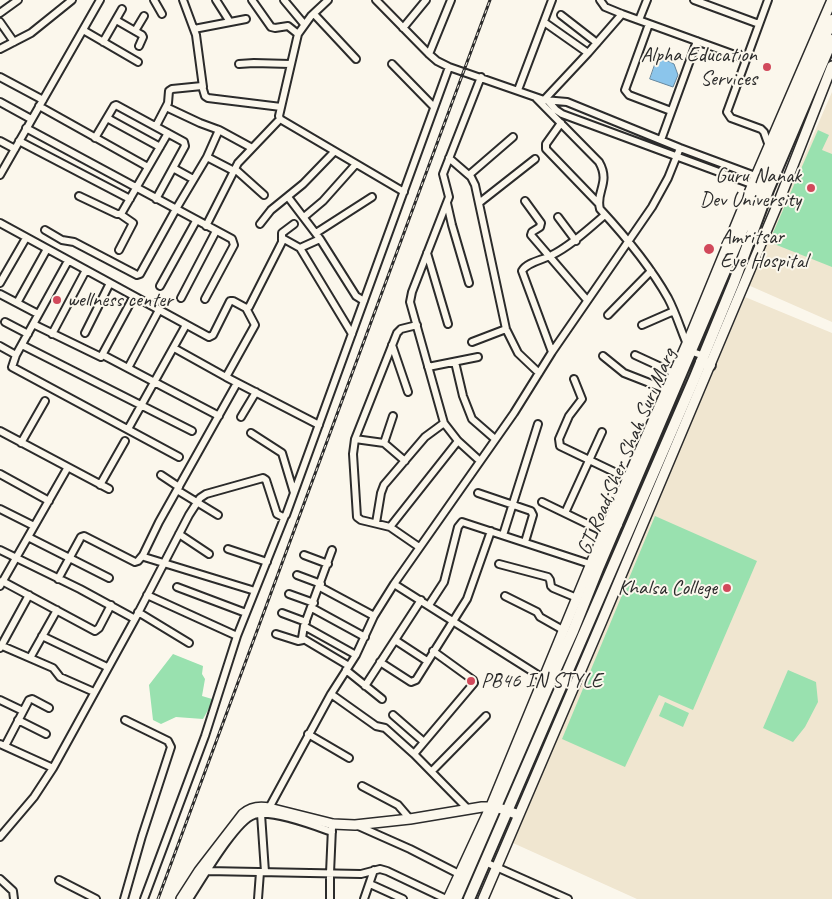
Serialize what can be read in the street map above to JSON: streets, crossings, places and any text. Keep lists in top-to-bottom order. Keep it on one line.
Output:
{"streets":{"main road":["GT Road;Sher Shah Suri Marg"]},"places":["Alpha Education Services","Guru Nanak Dev University","Amritsar Eye Hospital","wellness center","Khalsa College","PB46 IN STYLE"]}
